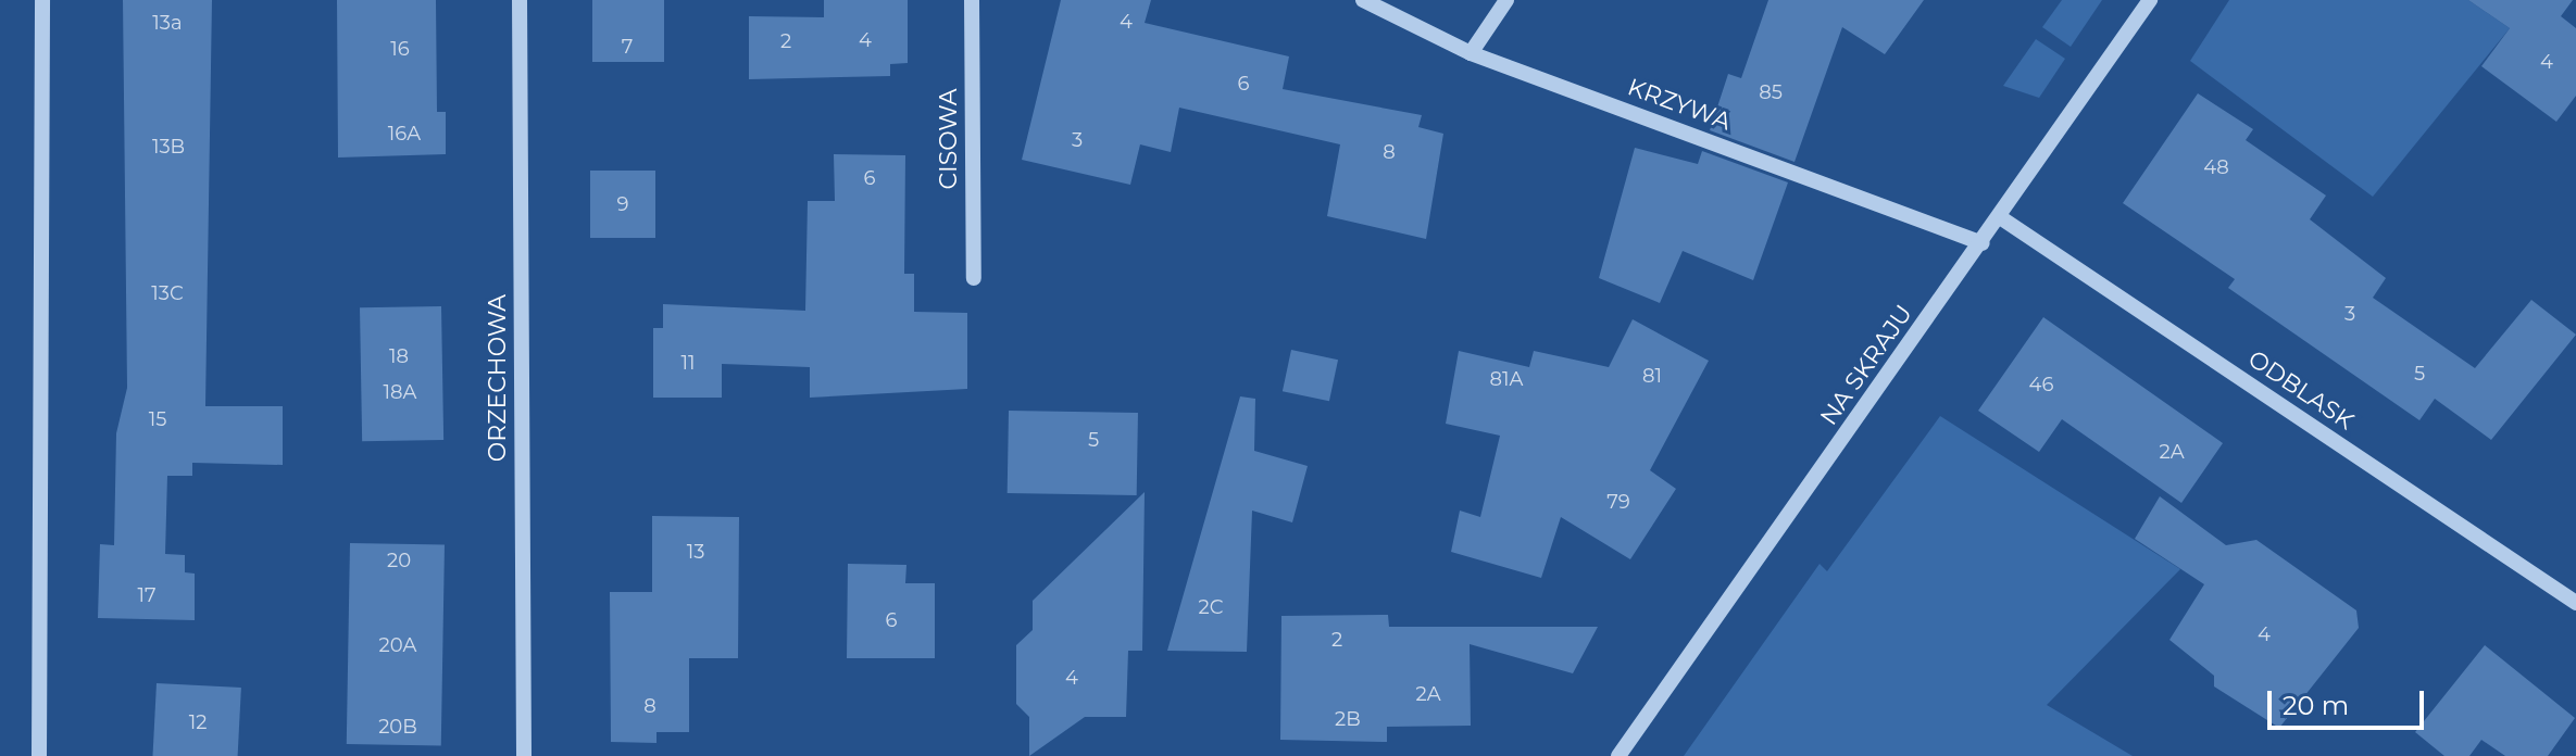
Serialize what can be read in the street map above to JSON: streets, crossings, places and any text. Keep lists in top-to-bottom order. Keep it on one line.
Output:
{"streets":{"street":["KRZYWA","CISOWA","NA SKRAJU","ORZECHOWA","ODBLASK"]},"crossings":[["KRZYWA","NA SKRAJU"],["NA SKRAJU","ODBLASK"]],"house_numbers":["4","13a","4","2","7","16","4","6","85","16A","3","13B","8","48","6","9","13C","3","18","11","5","81","81A","46","18A","15","5","2A","79","13","20","17","2C","6","4","2","20A","4","2A","8","2B","12","20B"],"scale_bar":"20 m"}
